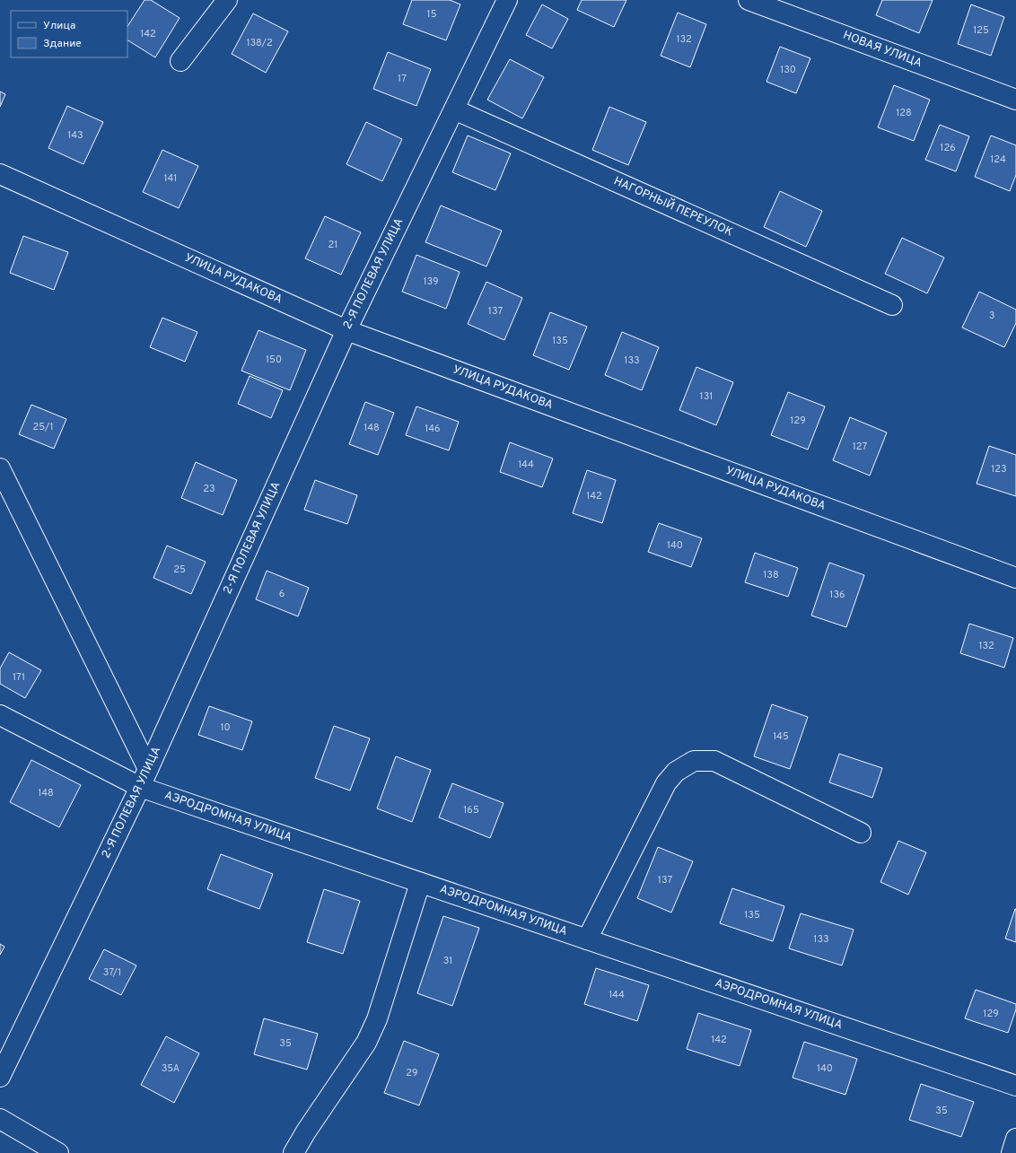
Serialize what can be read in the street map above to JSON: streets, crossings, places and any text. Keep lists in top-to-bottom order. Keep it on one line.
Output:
{"streets":{"street":["НОВАЯ УЛИЦА","НАГОРНЫЙ ПЕРЕУЛОК","2-Я ПОЛЕВАЯ УЛИЦА","УЛИЦА РУДАКОВА","АЭРОДРОМНАЯ УЛИЦА"]},"crossings":[["НАГОРНЫЙ ПЕРЕУЛОК","2-Я ПОЛЕВАЯ УЛИЦА"],["2-Я ПОЛЕВАЯ УЛИЦА","УЛИЦА РУДАКОВА"],["2-Я ПОЛЕВАЯ УЛИЦА","АЭРОДРОМНАЯ УЛИЦА"]],"house_numbers":["15","125","142","132","138/2","130","17","128","143","126","124","141","21","139","137","3","135","150","133","131","129","25/1","148","146","127","144","123","23","142","140","25","138","6","136","132","171","10","145","148","165","137","135","133","31","37/1","144","129","142","35","35А","140","29","35"],"legend":["Улица","Здание"]}
